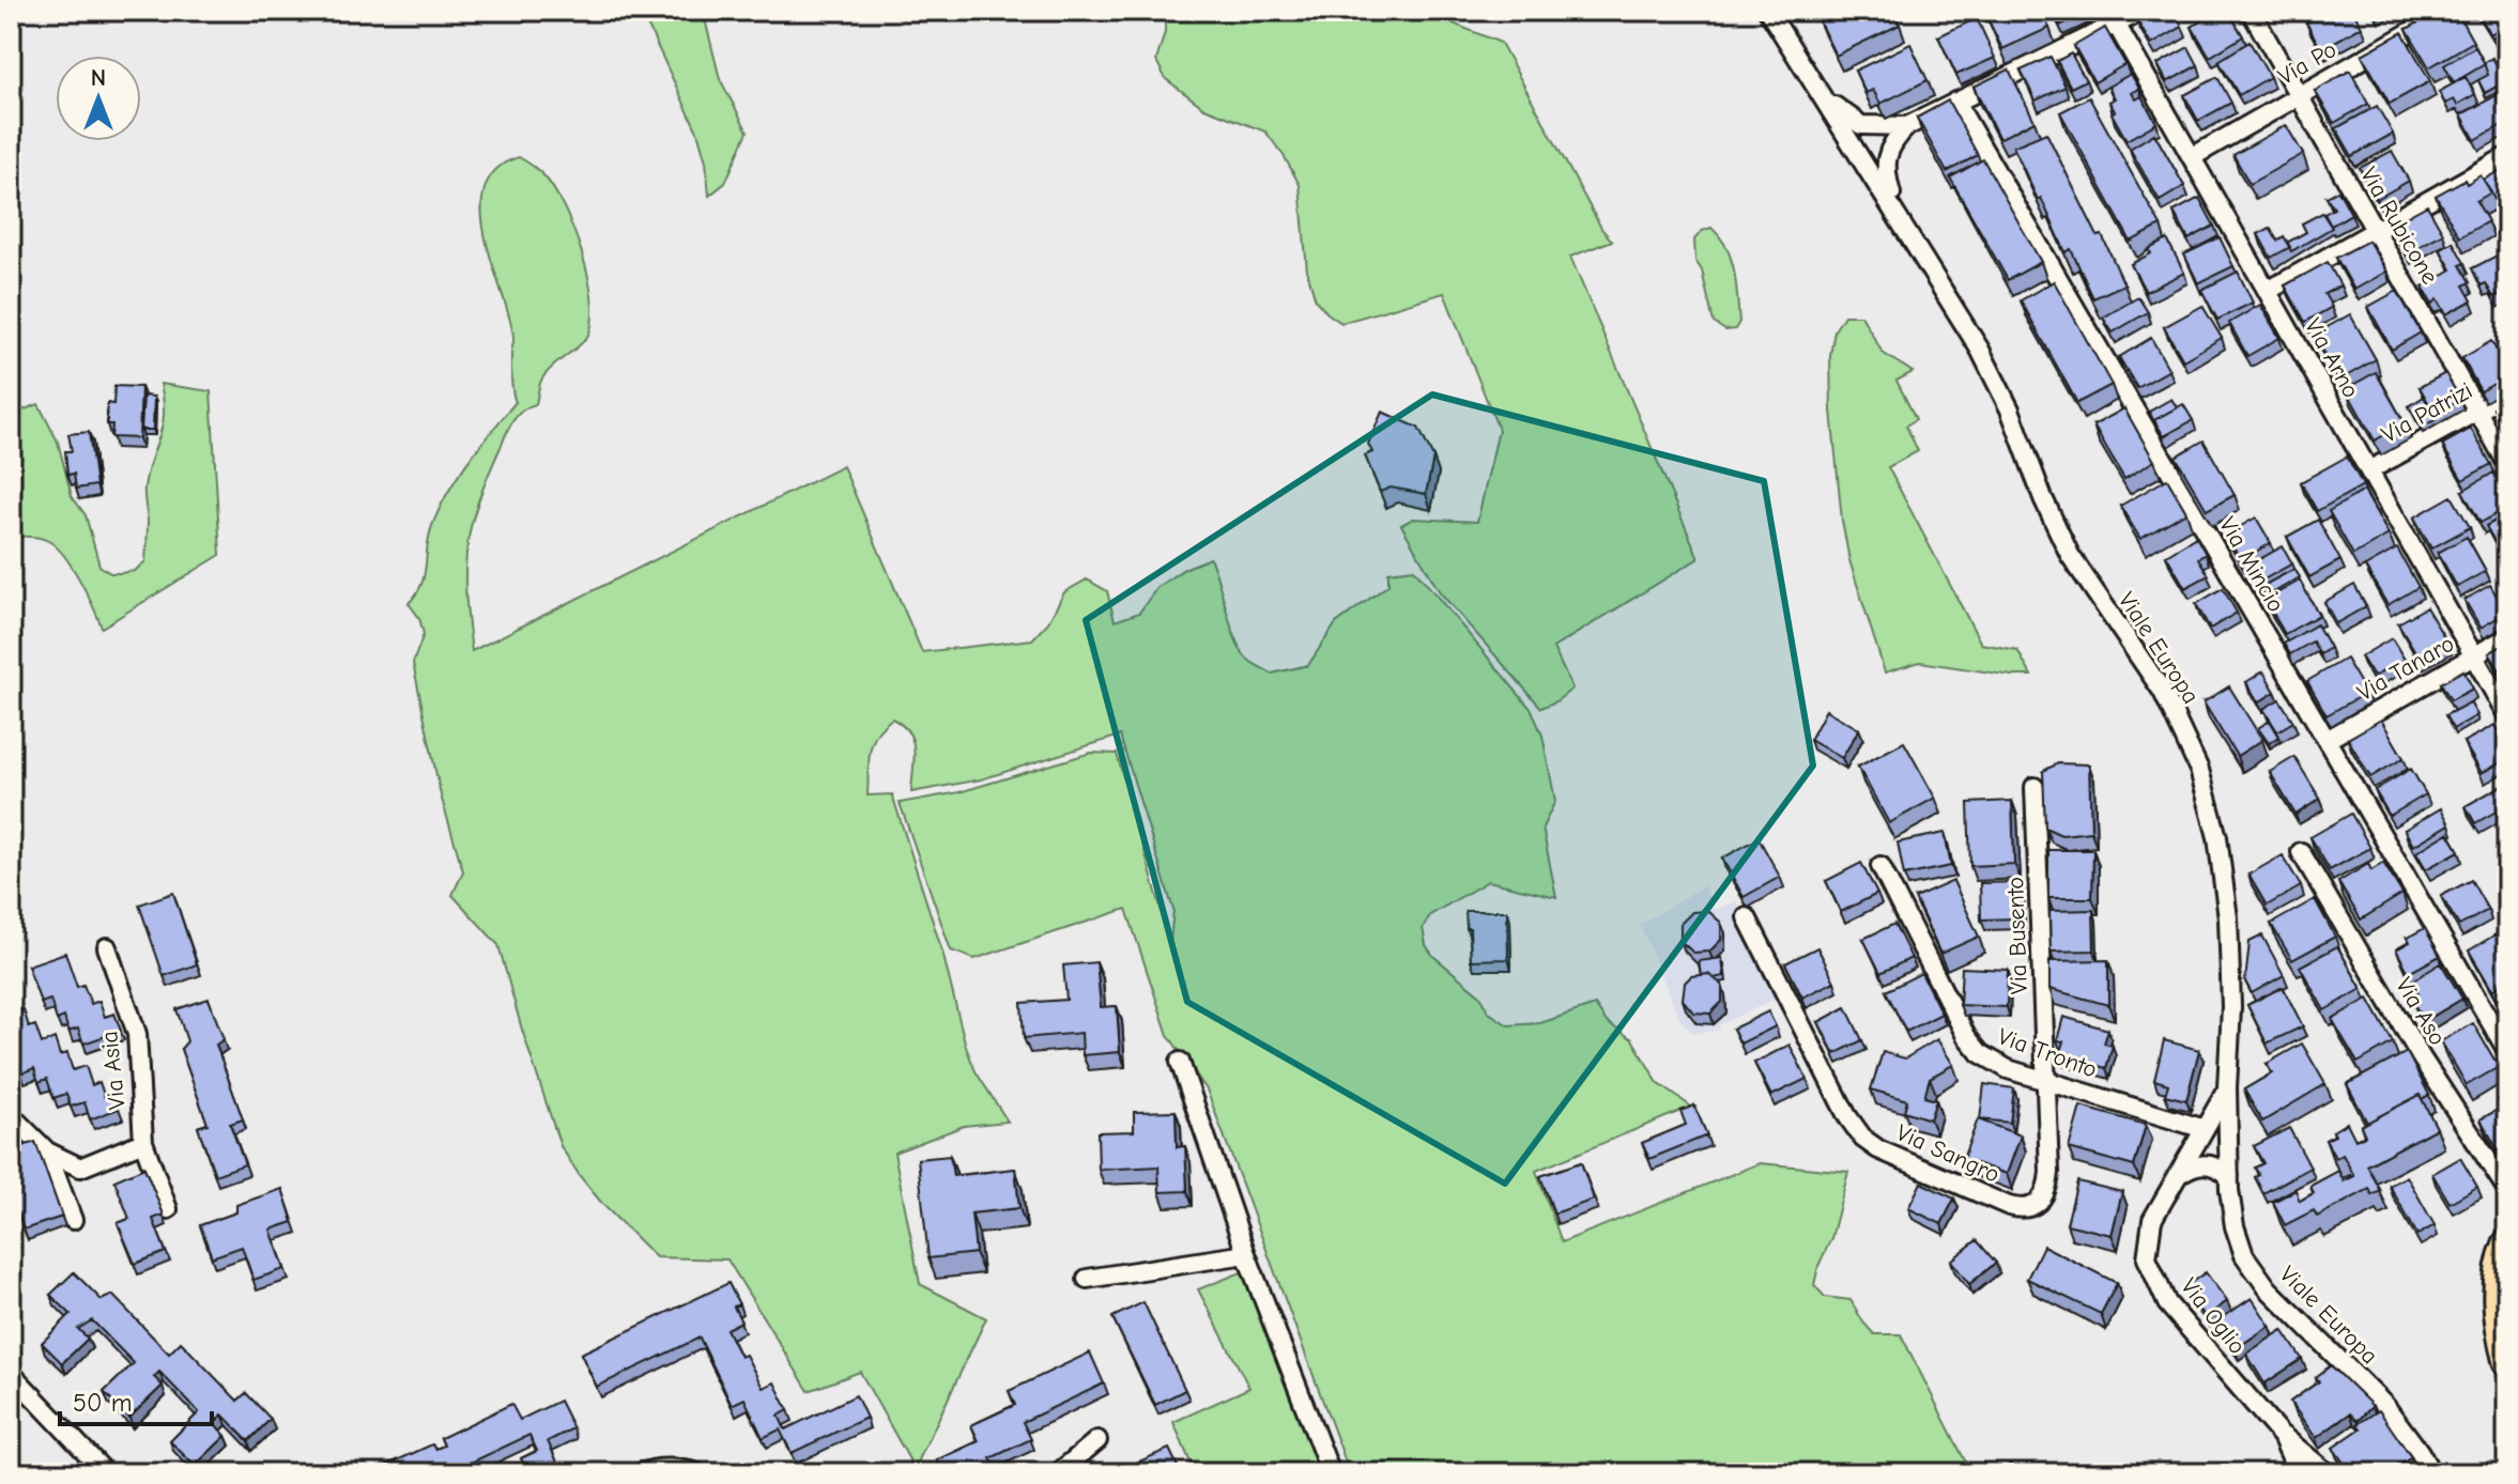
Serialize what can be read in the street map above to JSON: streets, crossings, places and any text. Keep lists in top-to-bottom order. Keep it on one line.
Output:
{"streets":{"street":["Via Po","Via Rubicone","Via Arno","Via Patrizi","Via Mincio","Viale Europa","Via Tanaro","Via Busento","Via Aso","Via Tronto","Via Asia","Via Sangro","Via Oglio"]},"crossings":[["Via Po","Via Rubicone"],["Via Po","Via Arno"],["Via Rubicone","Via Patrizi"],["Via Arno","Via Patrizi"],["Via Arno","Via Tanaro"],["Via Mincio","Via Tanaro"],["Viale Europa","Via Oglio"],["Via Busento","Via Tronto"],["Via Busento","Via Sangro"],["Via Tronto","Via Sangro"],["Via Tronto","Via Oglio"]],"scale_bar":"50 m","north":"top"}
